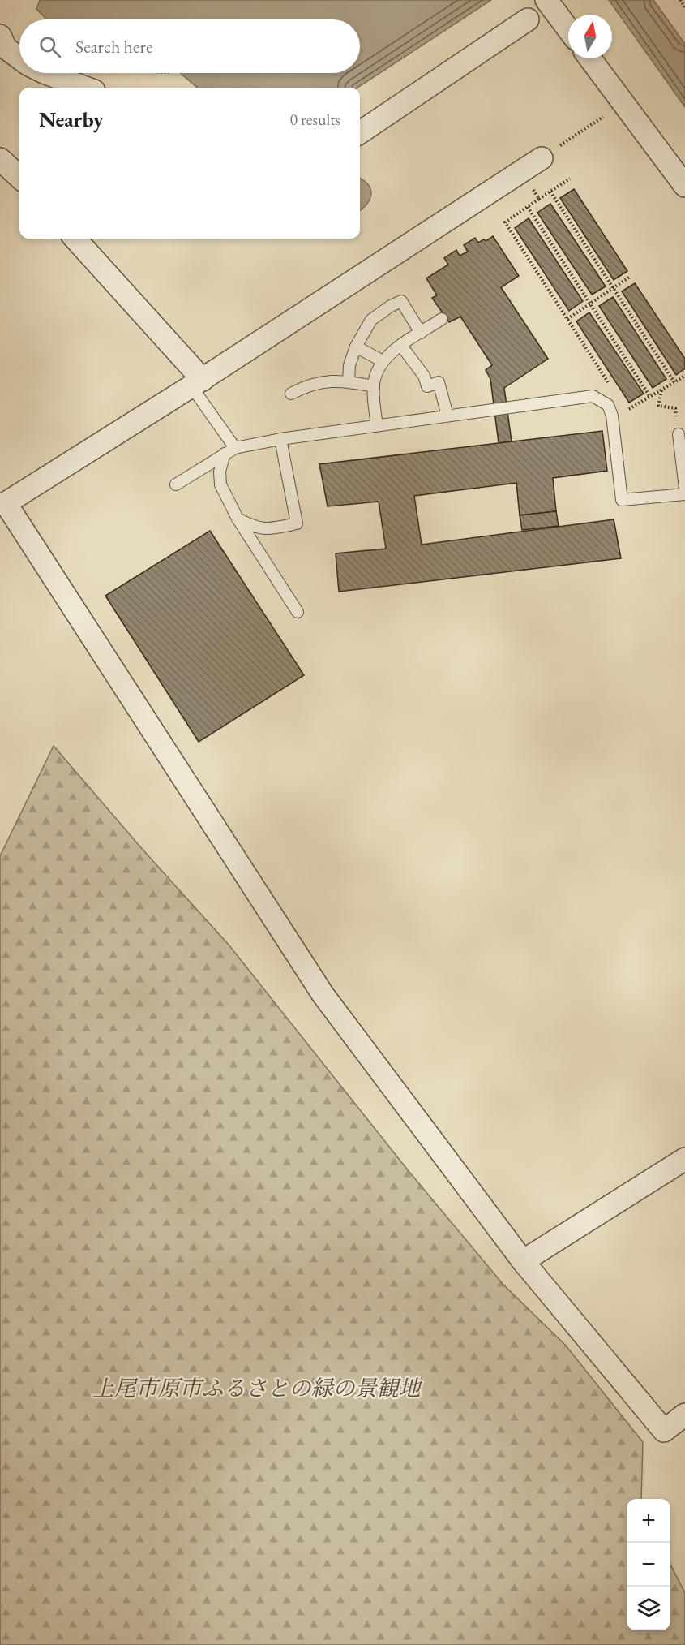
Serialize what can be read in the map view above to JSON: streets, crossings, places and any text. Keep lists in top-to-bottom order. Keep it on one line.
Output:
{"parks":["上尾市原市ふるさとの緑の景観地"],"north":"top","page":{"search":"Search here","heading":["Nearby","0 results"],"map_buttons":["+","−"]}}
